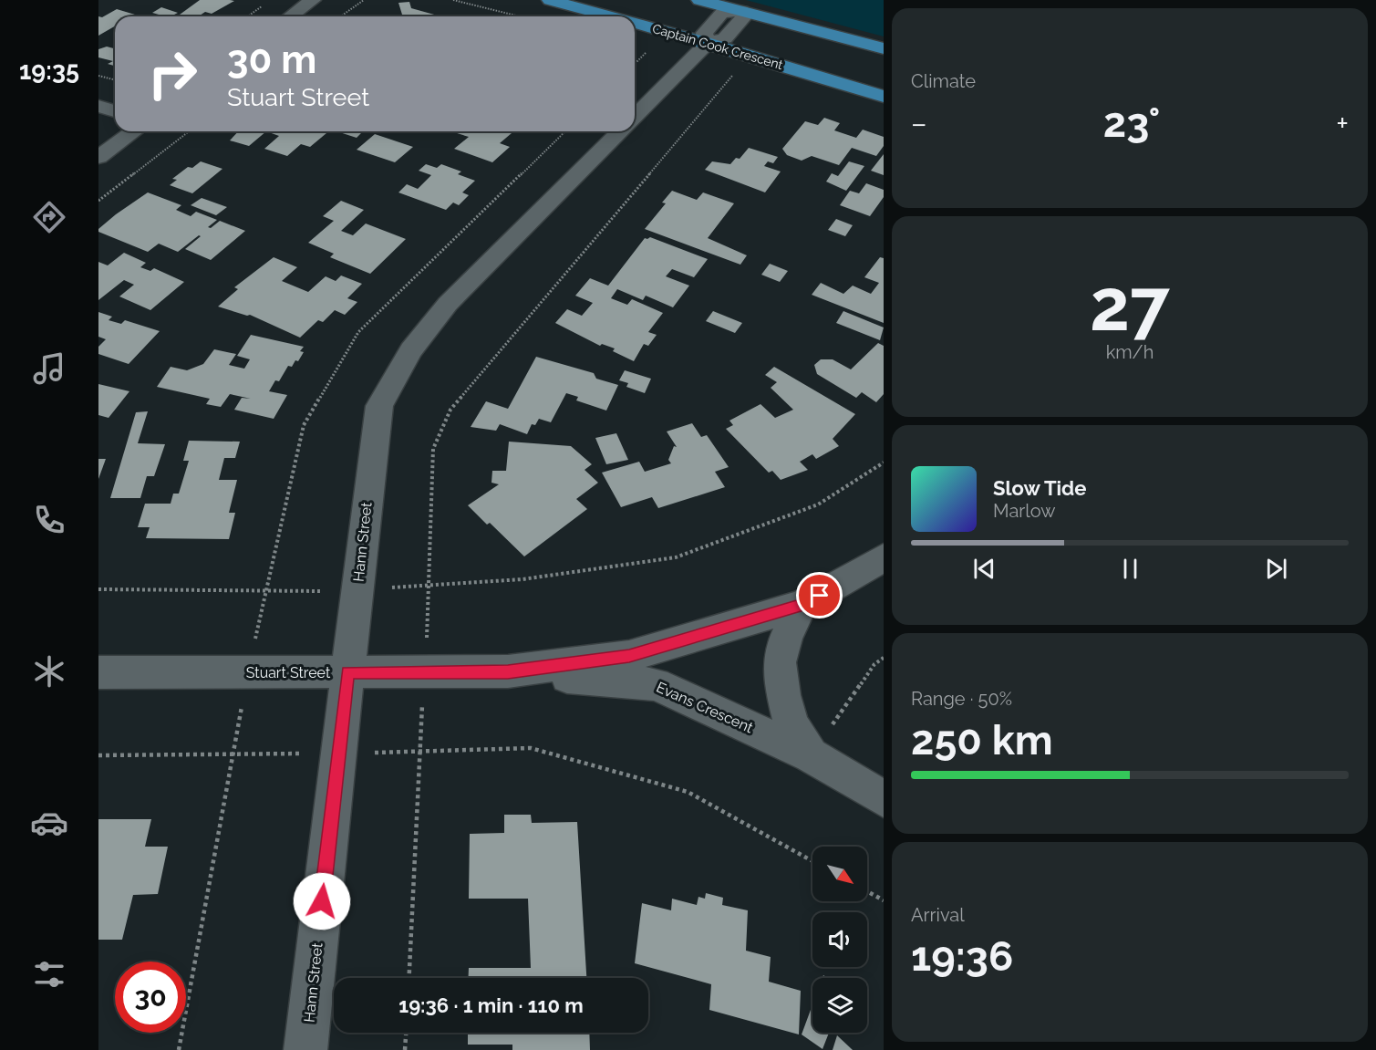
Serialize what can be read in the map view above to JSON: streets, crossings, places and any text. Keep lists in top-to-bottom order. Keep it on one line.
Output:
{"streets":{"main road":["Captain Cook Crescent"],"street":["Hann Street","Stuart Street","Evans Crescent"]},"crossings":[["Hann Street","Stuart Street"],["Stuart Street","Evans Crescent"]],"north":"bottom right","page":{"tabs":"19:35","tile":["Climate",["27","km/h"],["Range · 50%","250 km"],["Arrival","19:36"]],"turn":["30 m","Stuart Street"],"heat":["−","23°","+"],"song":["Slow Tide","Marlow"],"limit":"30","trip":"19:36 · 1 min · 110 m"}}
